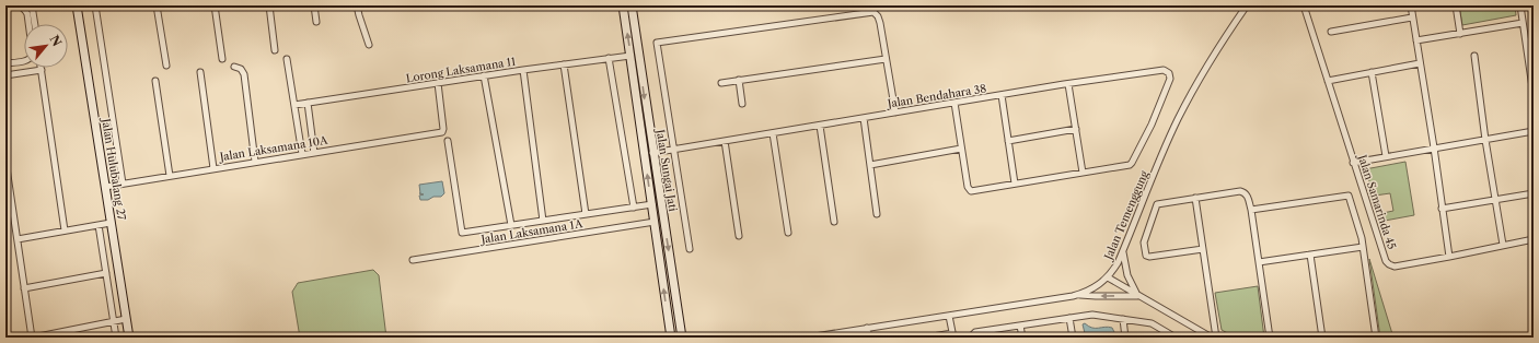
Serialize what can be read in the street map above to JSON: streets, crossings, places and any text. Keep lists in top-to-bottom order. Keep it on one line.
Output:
{"streets":{"main road":["Jalan Hulubalang 27","Jalan Sungai Jati"],"street":["Lorong Laksamana 11","Jalan Bendahara 38","Jalan Laksamana 10A","Jalan Samarinda 45","Jalan Temenggung","Jalan Laksamana 1A"]},"crossings":[["Lorong Laksamana 11","Jalan Laksamana 10A"],["Lorong Laksamana 11","Jalan Sungai Jati"],["Jalan Bendahara 38","Jalan Sungai Jati"],["Jalan Laksamana 10A","Jalan Hulubalang 27"],["Jalan Sungai Jati","Jalan Laksamana 1A"]],"north":"top right"}
